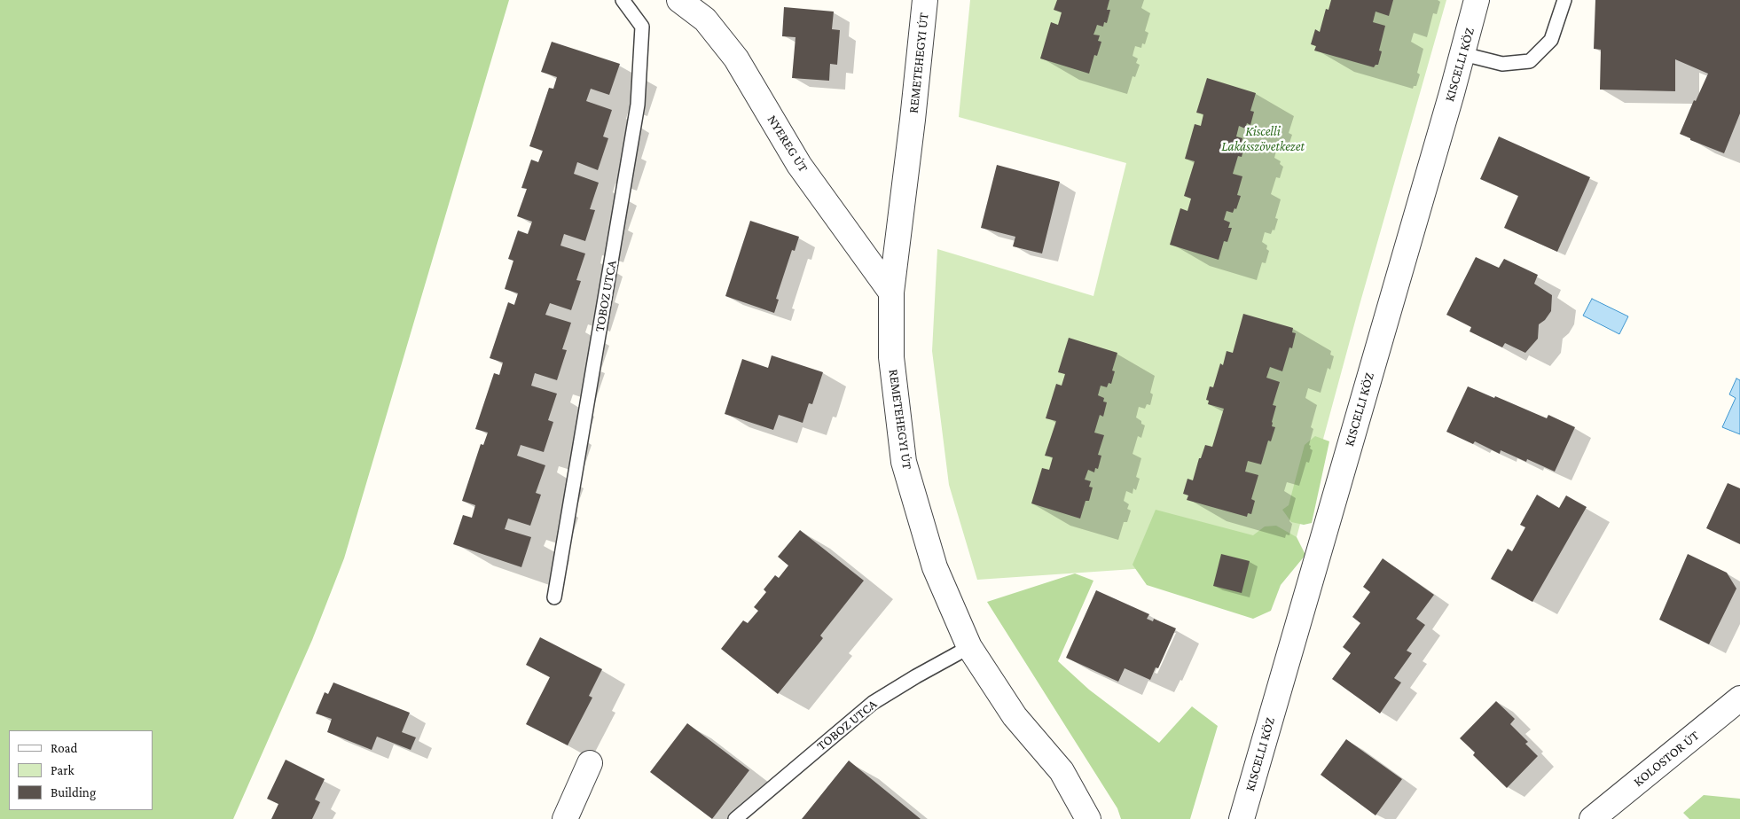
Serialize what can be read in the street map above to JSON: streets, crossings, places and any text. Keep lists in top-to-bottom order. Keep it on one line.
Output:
{"streets":{"street":["REMETEHEGYI ÚT","KISCELLI KÖZ","NYEREG ÚT","KOLOSTOR ÚT"],"lane":["TOBOZ UTCA"]},"crossings":[["REMETEHEGYI ÚT","NYEREG ÚT"],["REMETEHEGYI ÚT","TOBOZ UTCA"]],"parks":["Kiscelli Lakásszövetkezet"],"legend":["Road","Park","Building"]}
